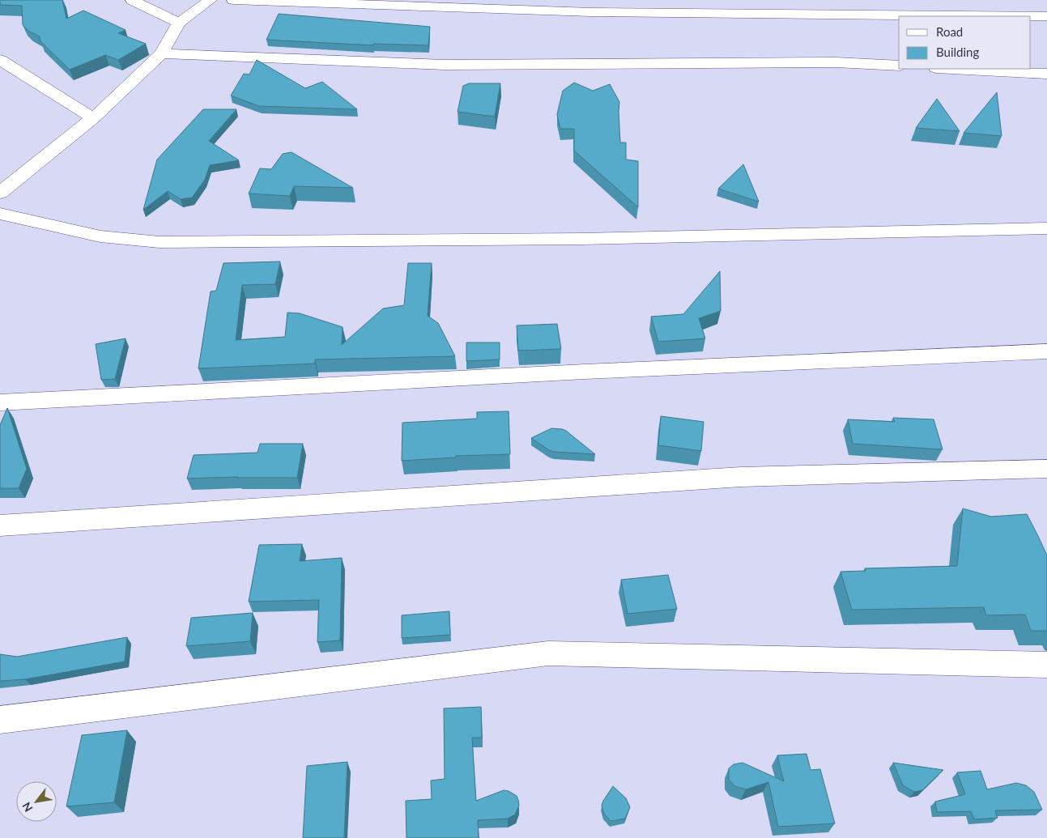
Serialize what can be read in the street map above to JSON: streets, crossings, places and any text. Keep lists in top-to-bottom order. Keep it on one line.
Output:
{"legend":["Road","Building"],"north":"bottom left"}
